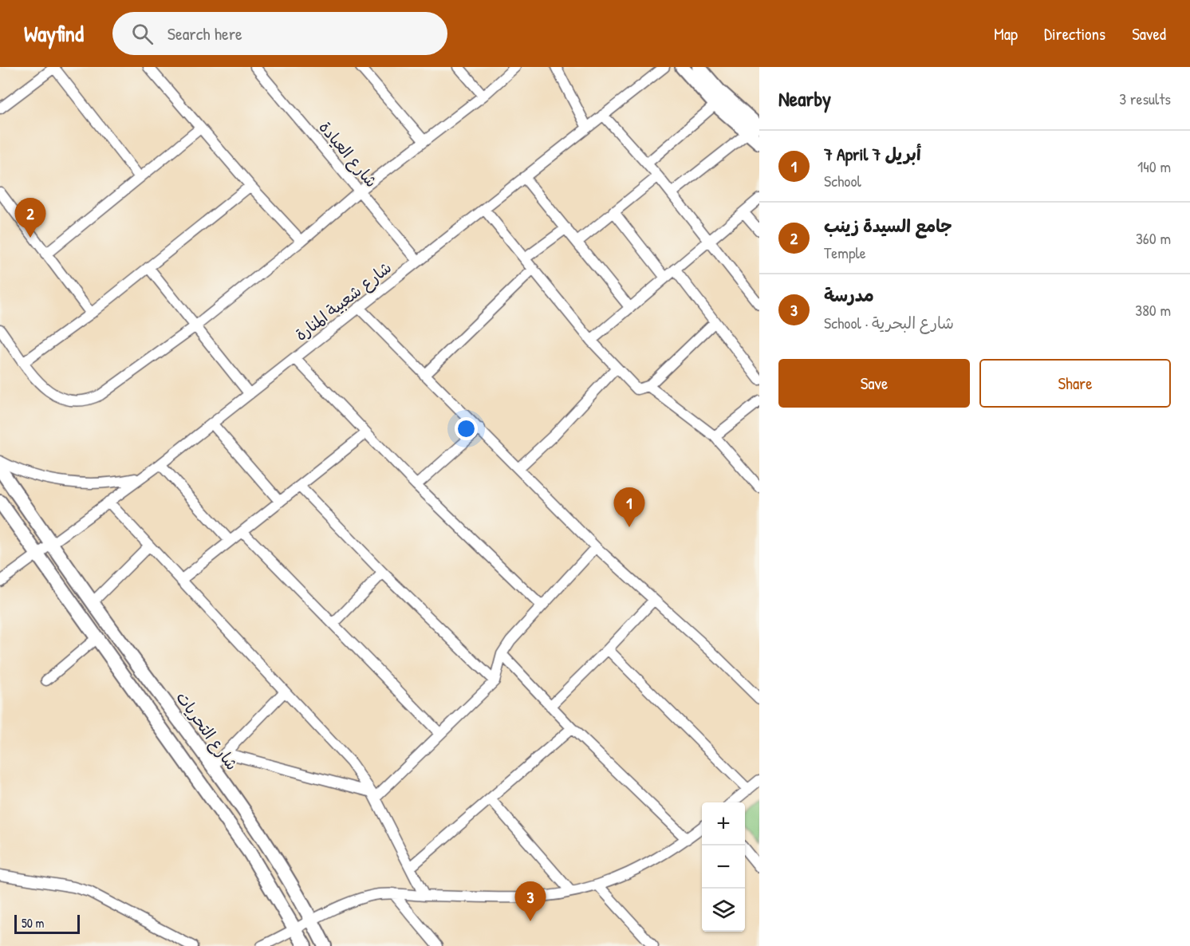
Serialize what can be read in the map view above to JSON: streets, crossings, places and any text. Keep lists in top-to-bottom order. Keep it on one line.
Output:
{"streets":{"main road":["شارع التحريات"],"street":["شارع العيادة","شارع شعبية المنارة"]},"crossings":[["شارع العيادة","شارع شعبية المنارة"],["شارع شعبية المنارة","شارع التحريات"]],"scale_bar":"50 m","page":{"header":"Wayfind","search":"Search here","nav":["Map","Directions","Saved"],"heading":["Nearby","3 results"],"list":[{"mark":"1","name":"7 April 7 أبريل","note":"School","value":"140 m"},{"mark":"2","name":"جامع السيدة زينب","note":"Temple","value":"360 m"},{"mark":"3","name":"مدرسة","note":"School · شارع البحرية","value":"380 m"}],"pins":["2","1","3"],"buttons":["Save","Share"],"map_buttons":["+","−"],"scale":"50 m"}}
